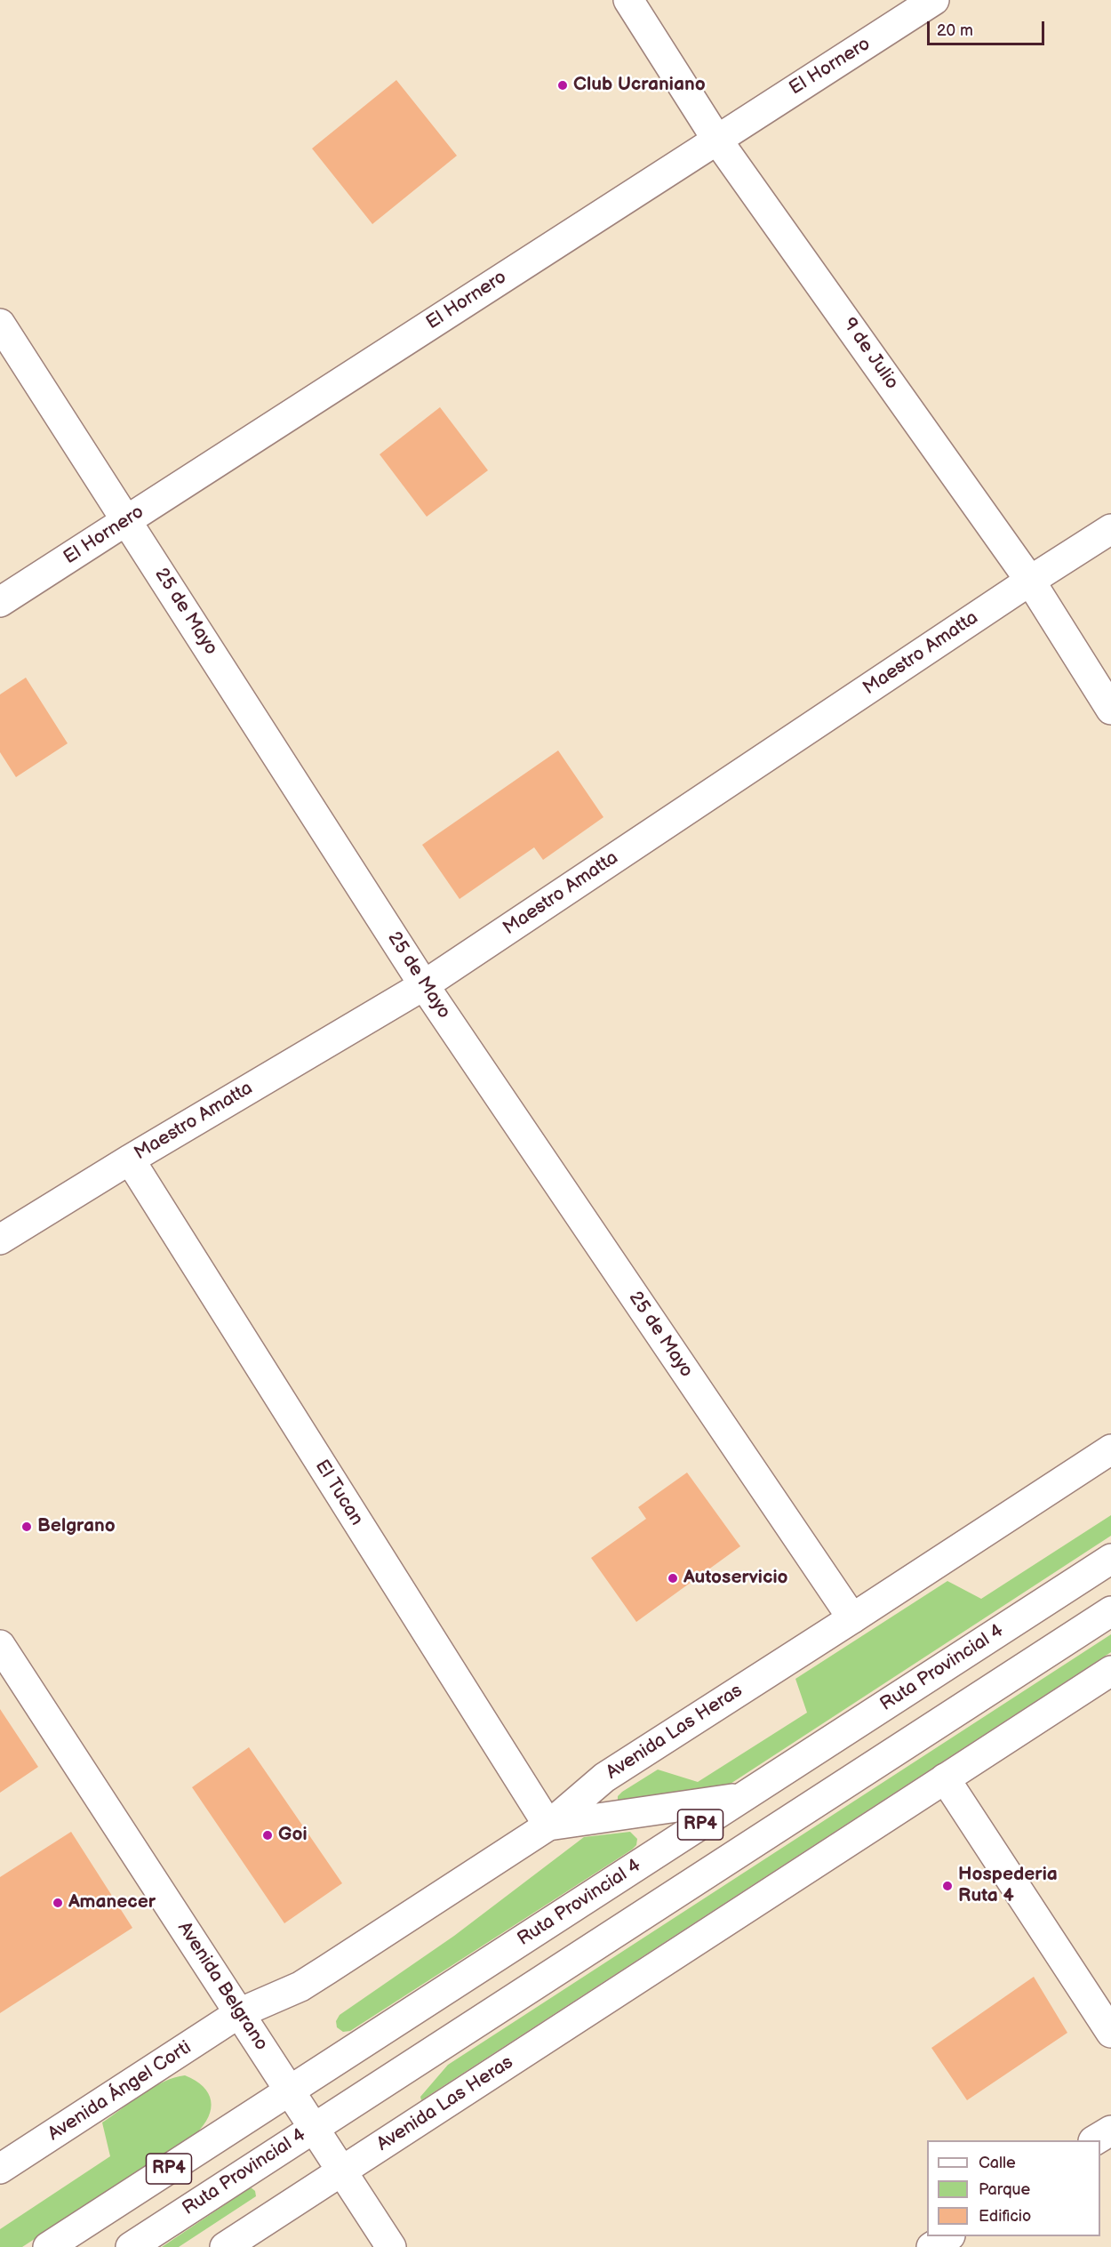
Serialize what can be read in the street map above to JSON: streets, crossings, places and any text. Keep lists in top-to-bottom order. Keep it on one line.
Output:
{"streets":{"street":["El Hornero","9 de Julio","25 de Mayo","Maestro Amatta","El Tucan","Ruta Provincial 4","Avenida Las Heras","RP4","Avenida Belgrano","Avenida Ángel Corti"]},"crossings":[["El Hornero","9 de Julio"],["El Hornero","25 de Mayo"],["9 de Julio","Maestro Amatta"],["25 de Mayo","Maestro Amatta"],["25 de Mayo","Avenida Las Heras"],["Maestro Amatta","El Tucan"],["El Tucan","Avenida Las Heras"],["Ruta Provincial 4","Avenida Belgrano"],["Avenida Las Heras","Avenida Belgrano"],["Avenida Las Heras","Avenida Ángel Corti"],["Avenida Belgrano","Avenida Ángel Corti"]],"places":["Club Ucraniano","Belgrano","Autoservicio","Goi","Hospederia Ruta 4","Amanecer"],"legend":["Calle","Parque","Edificio"],"scale_bar":"20 m"}
